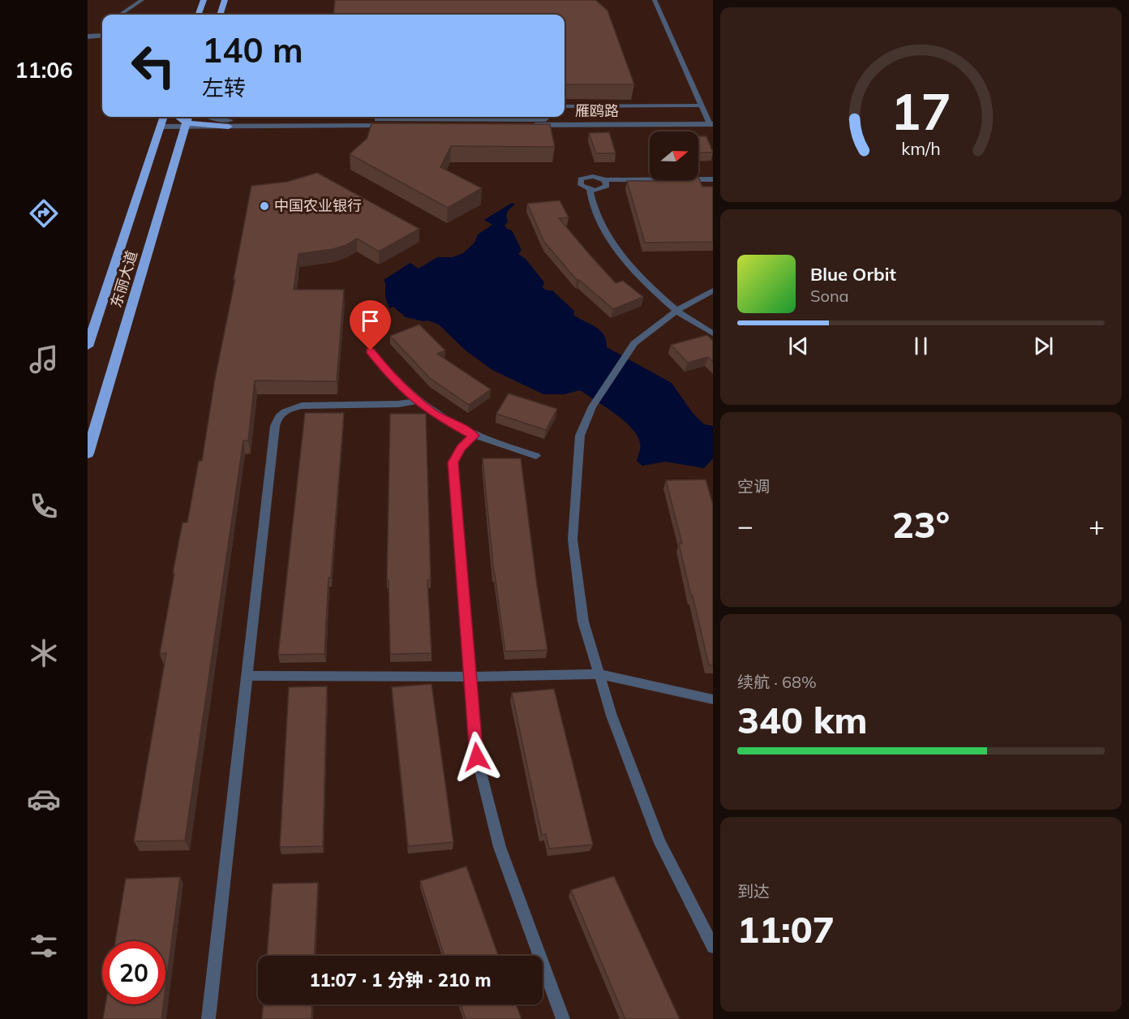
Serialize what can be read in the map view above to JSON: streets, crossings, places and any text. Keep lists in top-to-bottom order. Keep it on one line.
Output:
{"streets":{"highway":["东丽大道"],"street":["雁鸥路"]},"places":["中国农业银行"],"north":"right","page":{"tabs":"11:06","turn":["140 m","左转"],"song":["Blue Orbit","Sona"],"tile":["空调",["续航 · 68%","340 km"],["到达","11:07"]],"heat":["−","23°","+"],"limit":"20","trip":"11:07 · 1 分钟 · 210 m","gauge":["17","km/h"]}}
